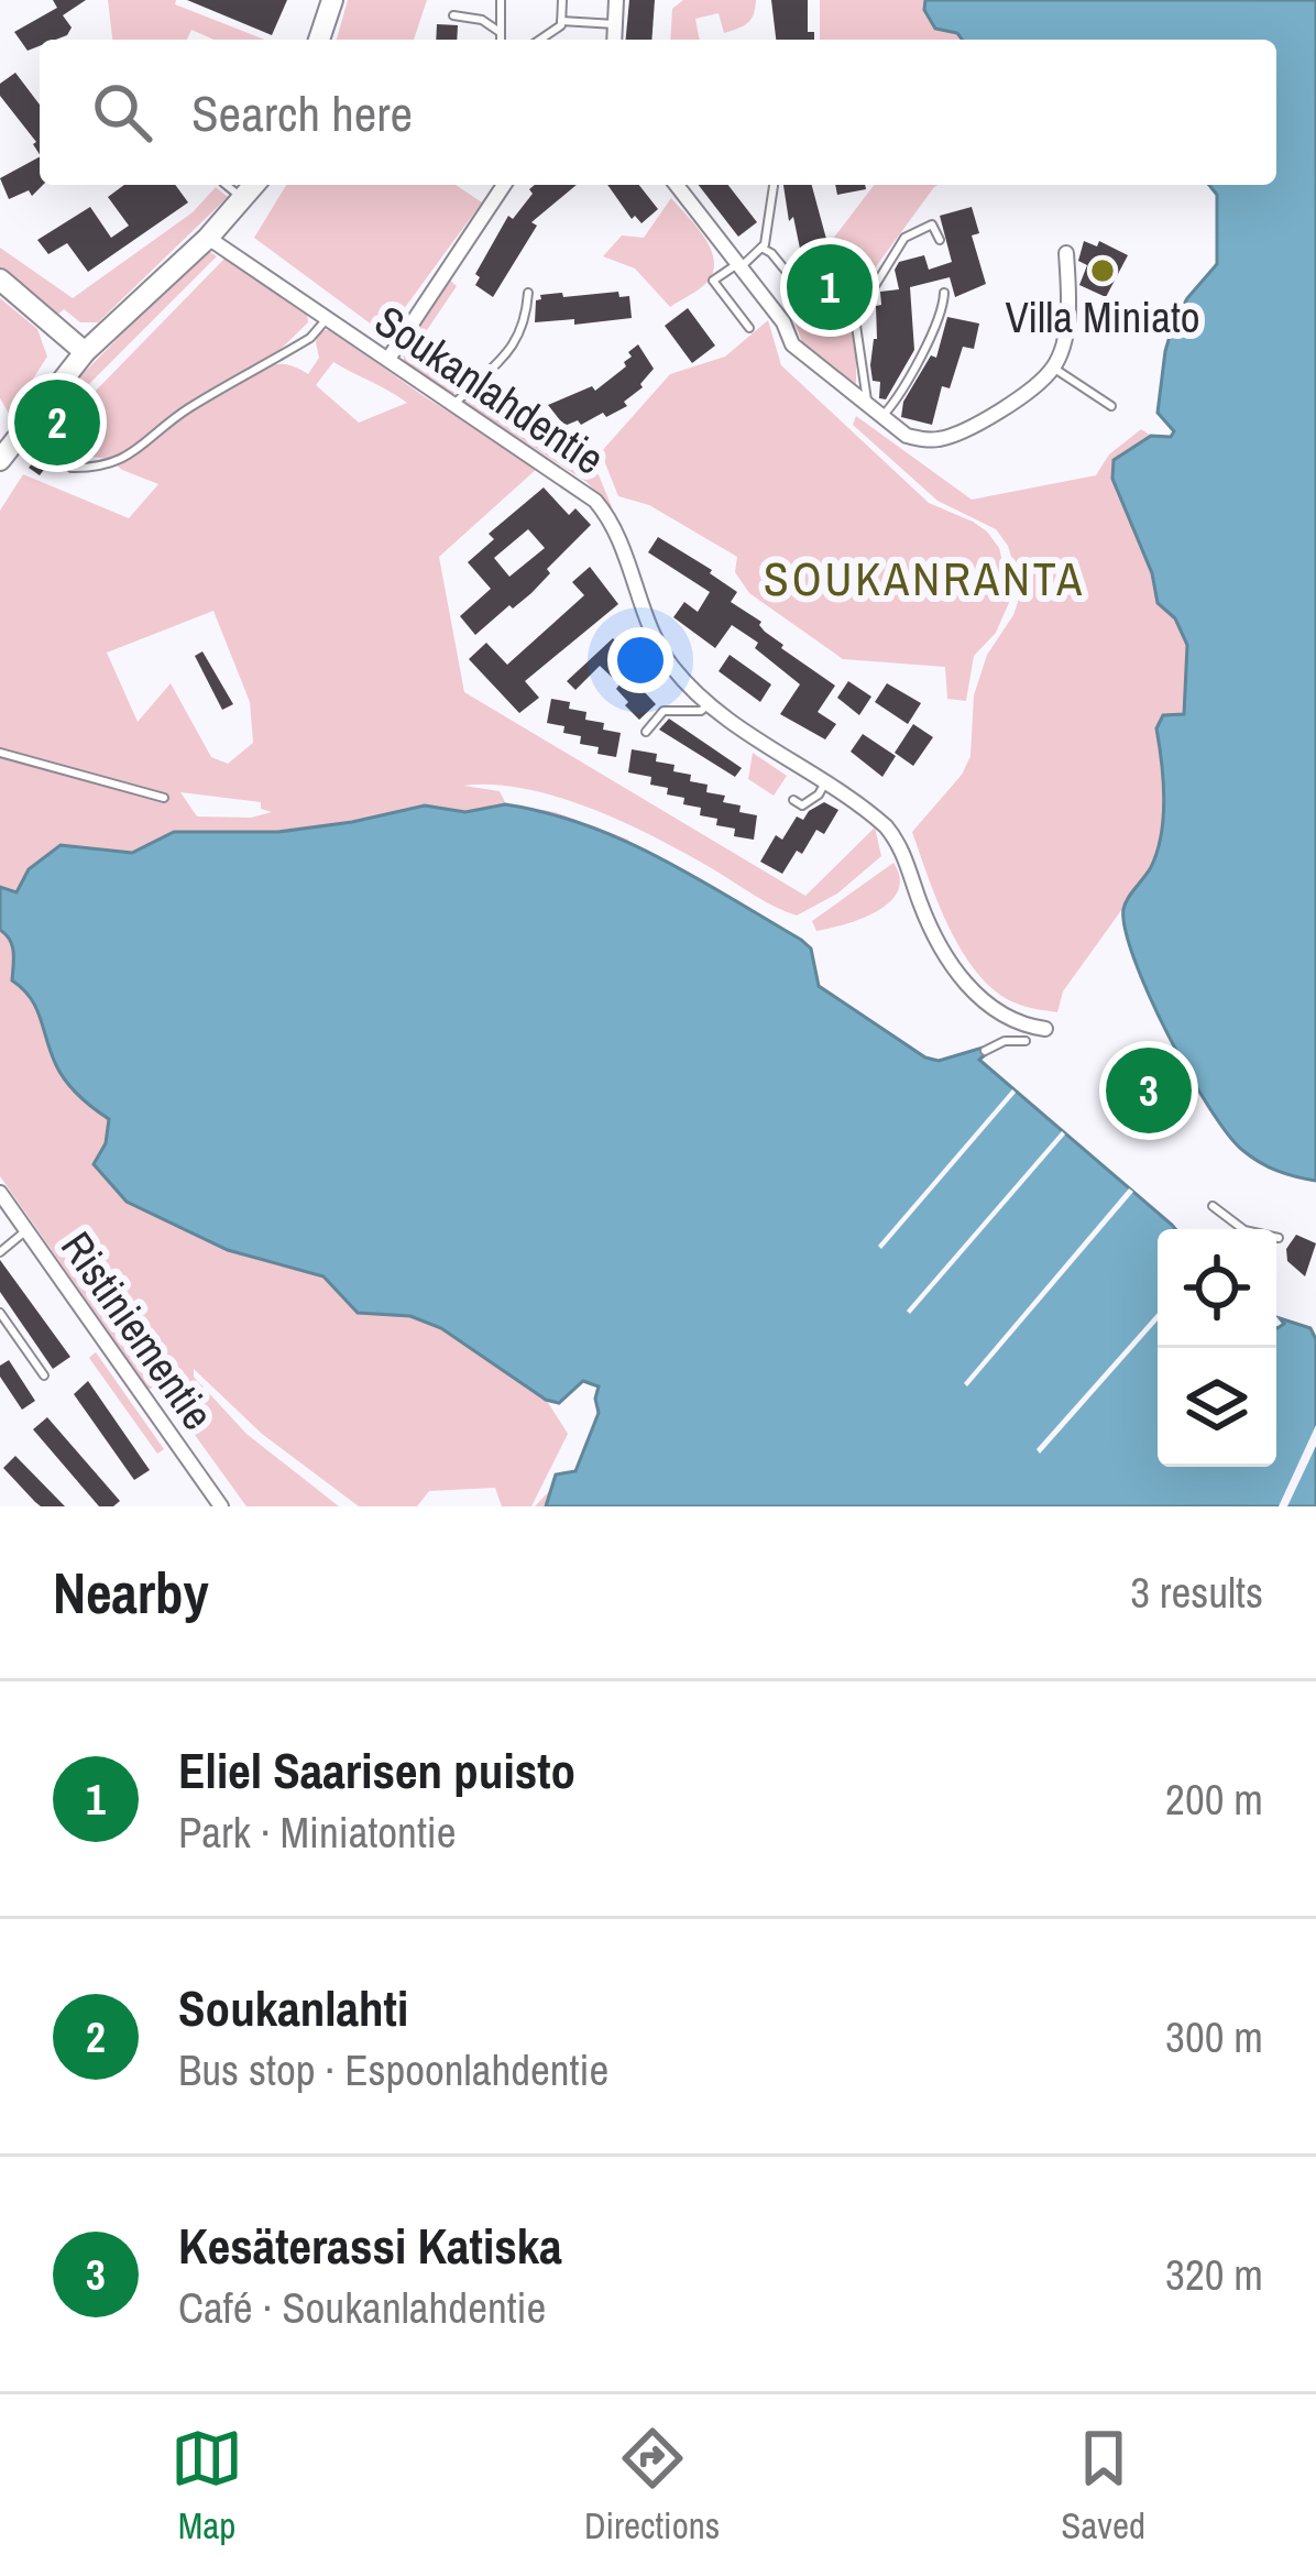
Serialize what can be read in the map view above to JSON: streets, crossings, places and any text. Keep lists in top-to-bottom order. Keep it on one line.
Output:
{"streets":{"street":["Soukanlahdentie","Ristiniementie"]},"districts":["SOUKANRANTA"],"places":["Villa Miniato"],"page":{"search":"Search here","pins":["1","2","3"],"heading":["Nearby","3 results"],"list":[{"mark":"1","name":"Eliel Saarisen puisto","note":"Park · Miniatontie","value":"200 m"},{"mark":"2","name":"Soukanlahti","note":"Bus stop · Espoonlahdentie","value":"300 m"},{"mark":"3","name":"Kesäterassi Katiska","note":"Café · Soukanlahdentie","value":"320 m"}],"nav":["Map","Directions","Saved"]}}
